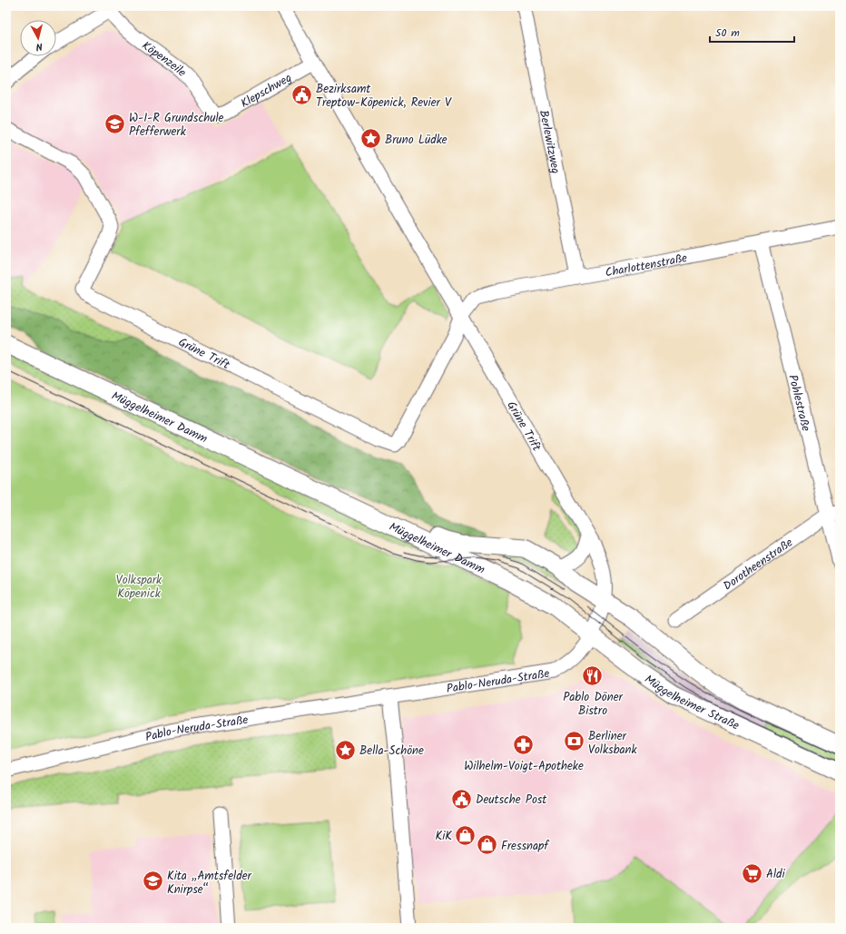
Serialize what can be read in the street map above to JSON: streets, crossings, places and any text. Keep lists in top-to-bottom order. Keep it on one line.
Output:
{"streets":{"main road":["Müggelheimer Damm","Müggelheimer Straße"],"street":["Köpenzeile","Klepschweg","Berlewitzweg","Charlottenstraße","Grüne Trift","Pohlestraße","Dorotheenstraße","Pablo-Neruda-Straße"]},"crossings":[["Köpenzeile","Klepschweg"],["Klepschweg","Grüne Trift"],["Berlewitzweg","Charlottenstraße"],["Charlottenstraße","Grüne Trift"],["Charlottenstraße","Pohlestraße"],["Grüne Trift","Pablo-Neruda-Straße"],["Grüne Trift","Müggelheimer Straße"],["Pohlestraße","Dorotheenstraße"],["Müggelheimer Damm","Müggelheimer Straße"],["Pablo-Neruda-Straße","Müggelheimer Straße"]],"parks":["Volkspark Köpenick"],"places":{"public building":["Bezirksamt Treptow-Köpenick, Revier V","Deutsche Post"],"school or university":["W-I-R Grundschule Pfefferwerk","Kita „Amtsfelder Knirpse“"],"place":["Bruno Lüdke","Bella-Schöne"],"restaurant":["Pablo Döner Bistro"],"bank":["Berliner Volksbank"],"pharmacy":["Wilhelm-Voigt-Apotheke"],"shop":["KiK","Fressnapf"],"supermarket":["Aldi"]},"scale_bar":"50 m","north":"bottom"}
